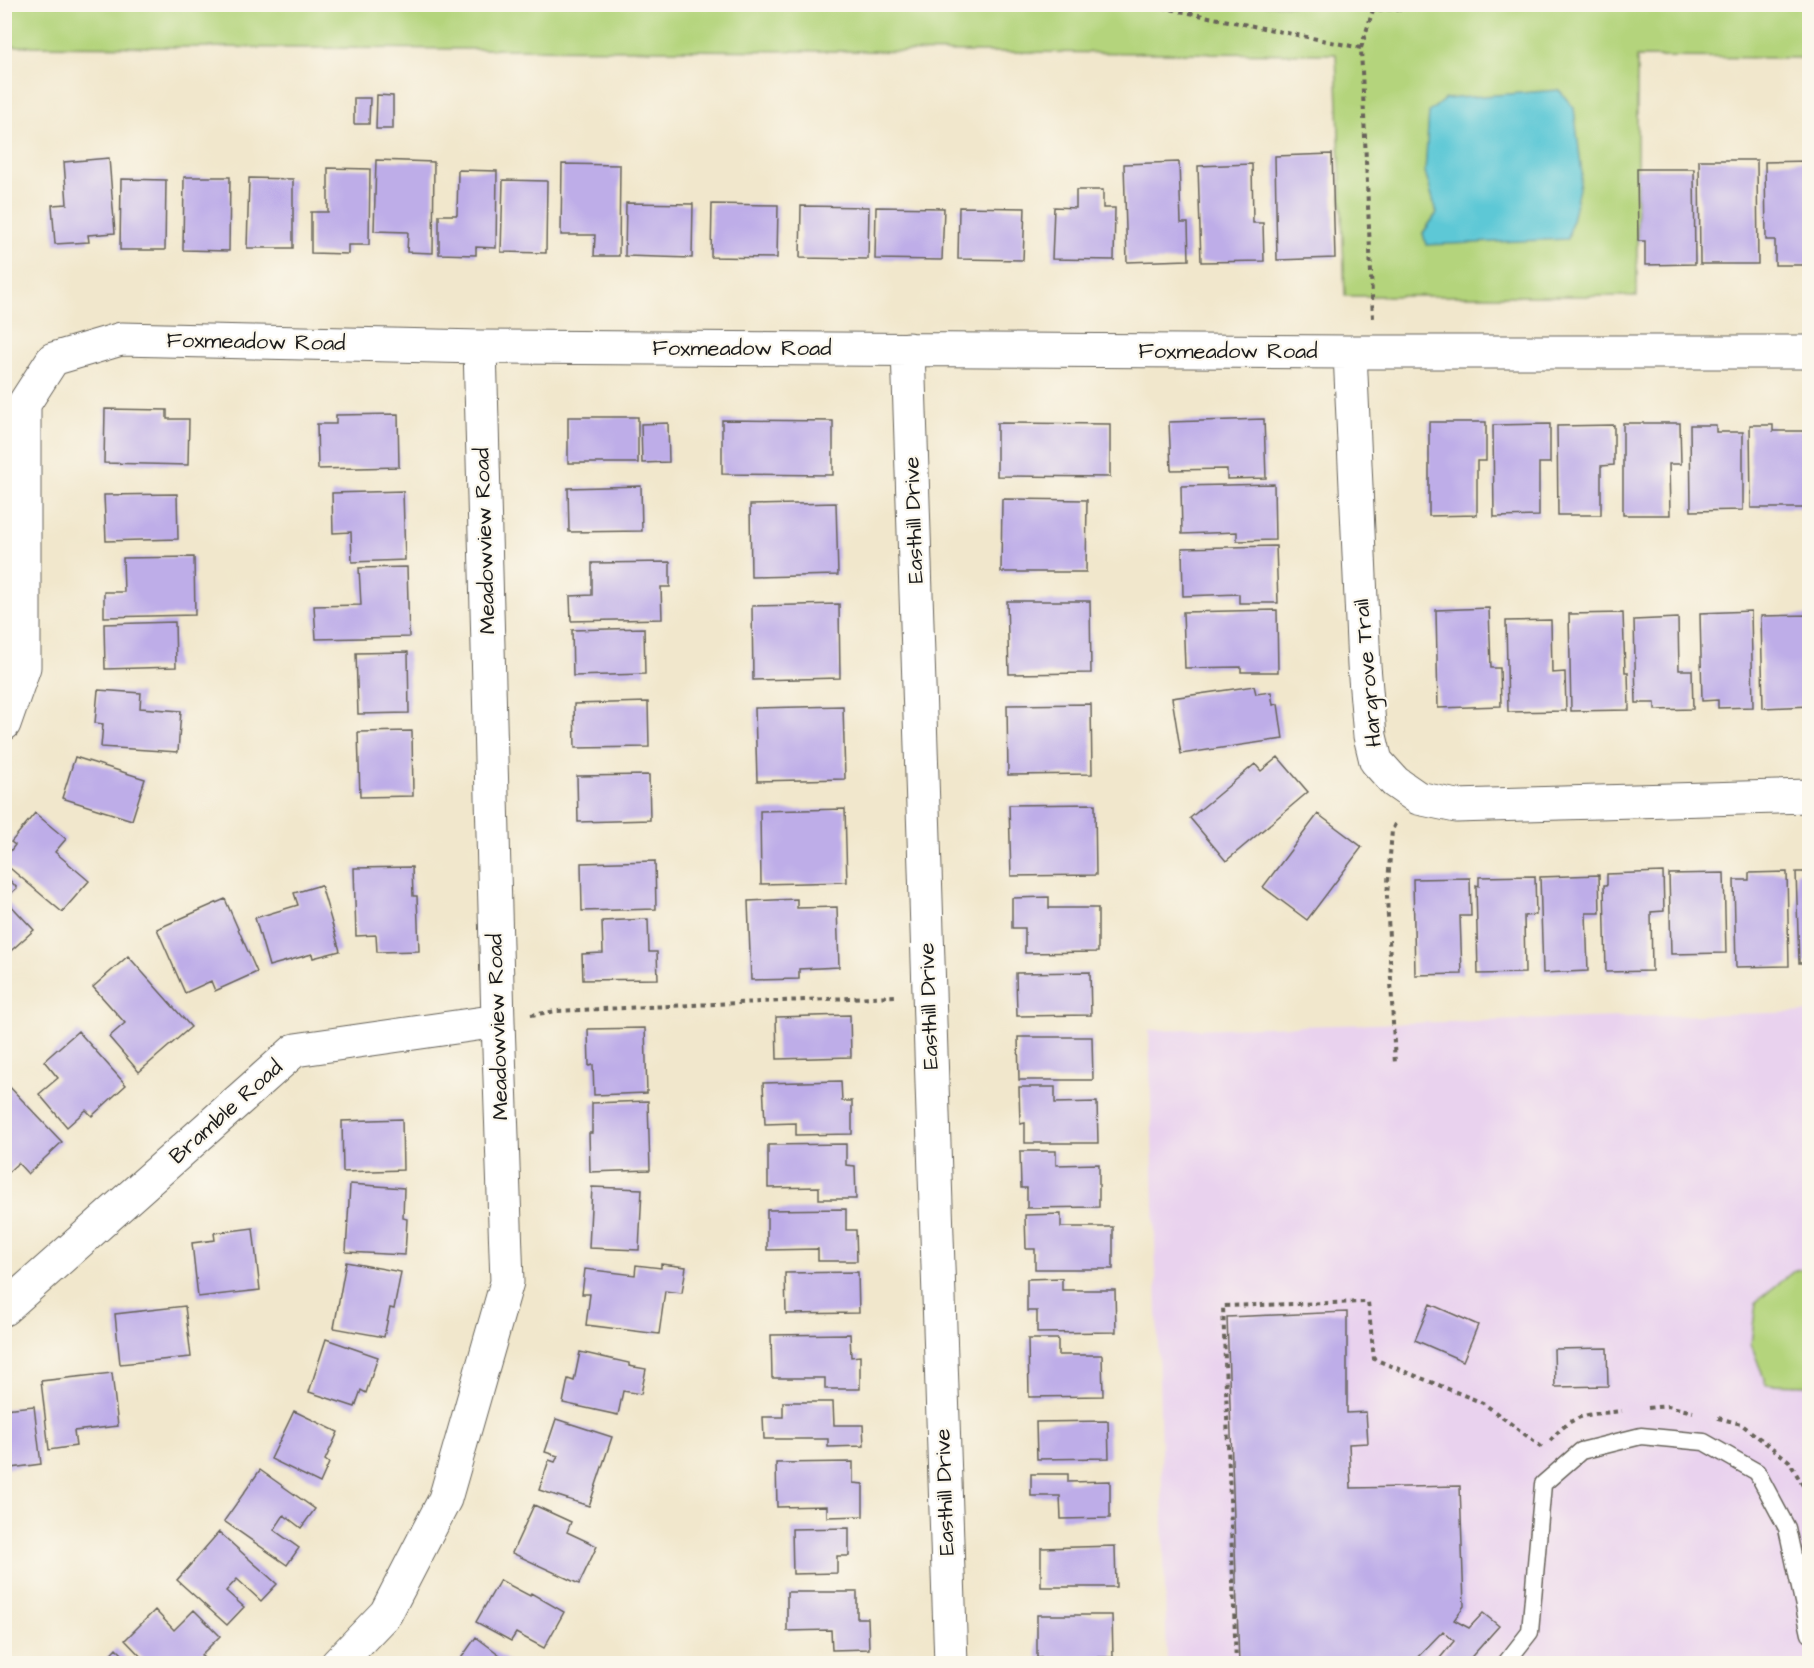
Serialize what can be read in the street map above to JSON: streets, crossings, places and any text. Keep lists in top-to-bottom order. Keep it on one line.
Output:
{"streets":{"street":["Foxmeadow Road","Easthill Drive","Meadowview Road","Hargrove Trail","Bramble Road"]},"crossings":[["Foxmeadow Road","Easthill Drive"],["Foxmeadow Road","Meadowview Road"],["Foxmeadow Road","Hargrove Trail"],["Meadowview Road","Bramble Road"]]}
